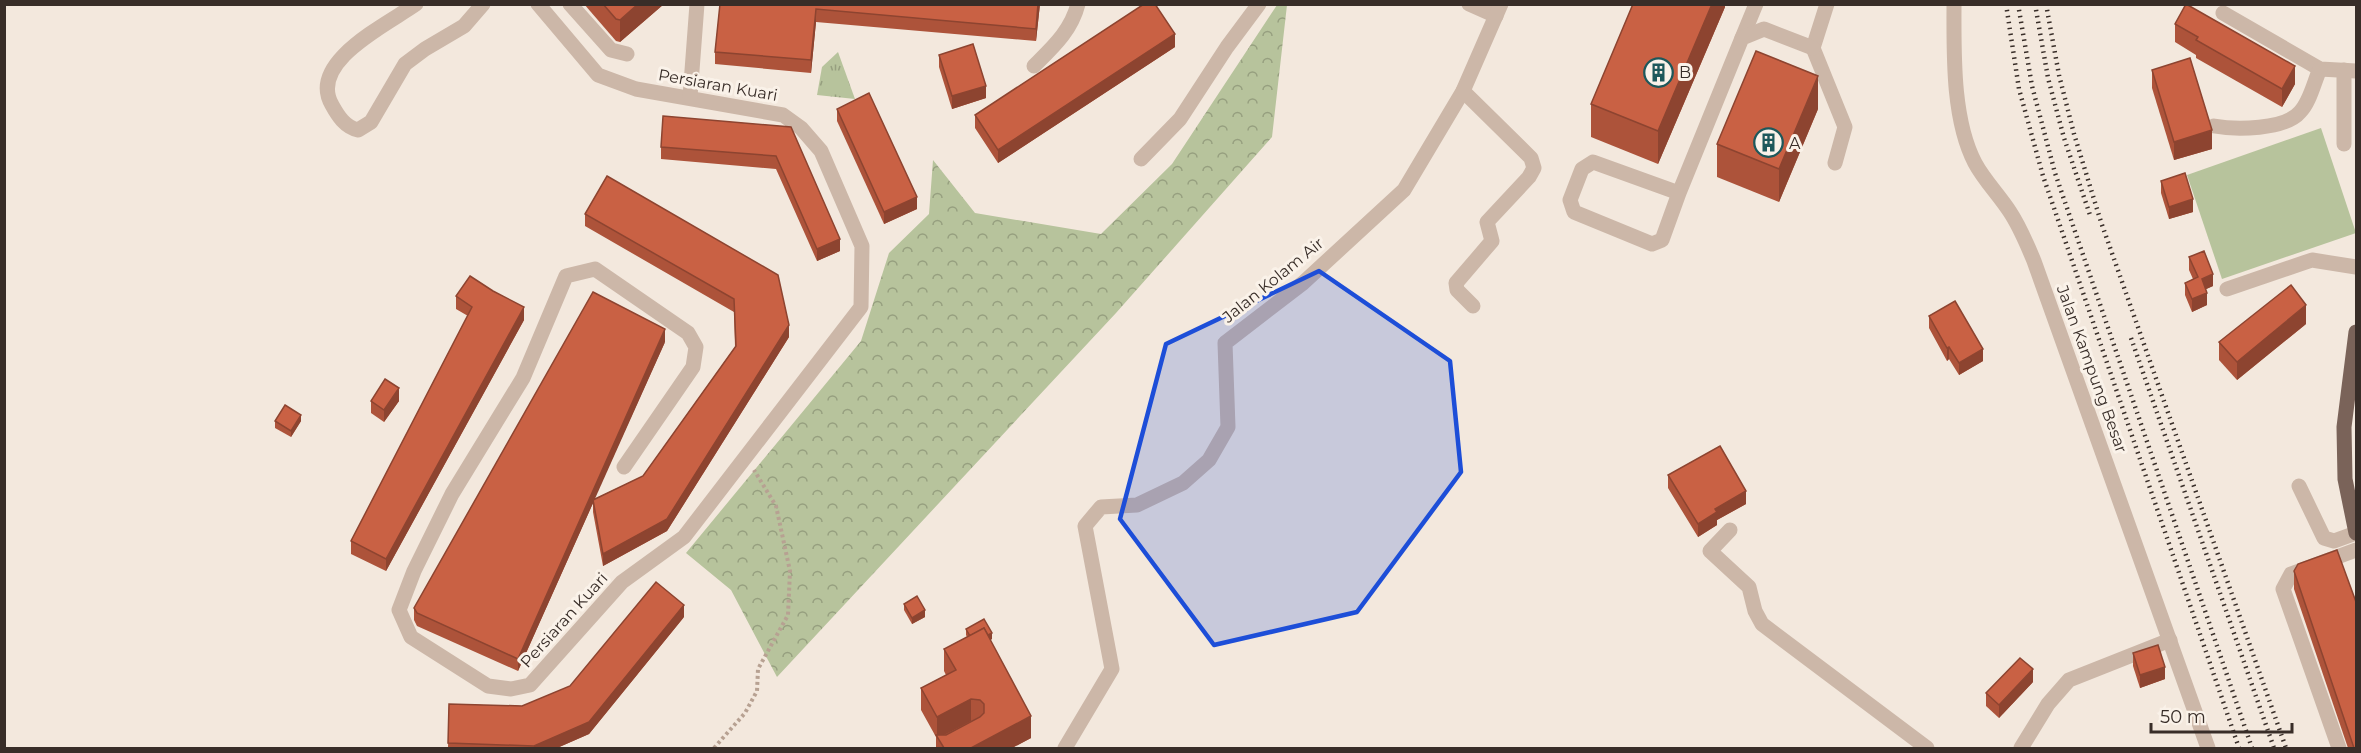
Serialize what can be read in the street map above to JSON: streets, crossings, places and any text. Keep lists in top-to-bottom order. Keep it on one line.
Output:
{"streets":{"street":["Persiaran Kuari","Jalan Kolam Air","Jalan Kampung Besar"]},"places":{"building":["B","A"]},"scale_bar":"50 m"}
